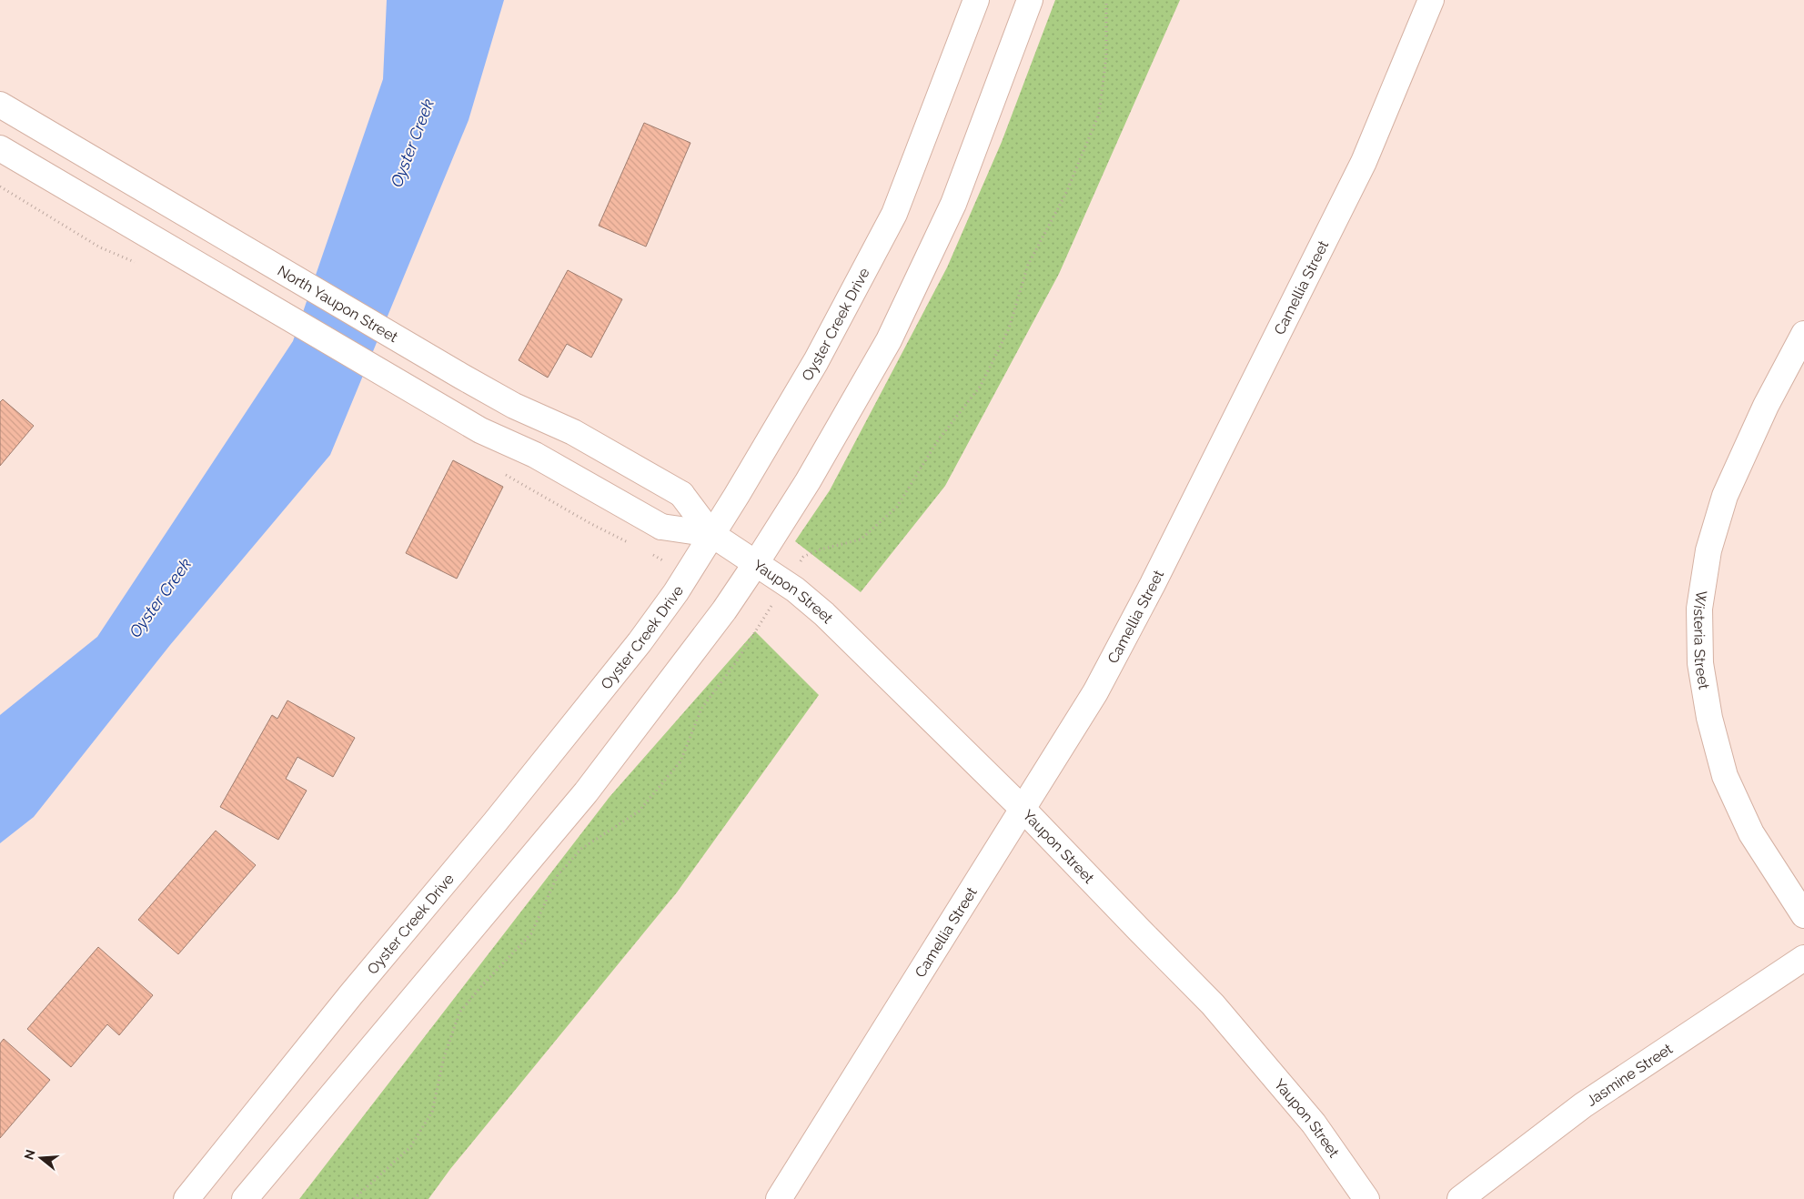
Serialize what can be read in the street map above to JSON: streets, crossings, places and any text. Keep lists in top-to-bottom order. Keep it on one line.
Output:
{"streets":{"main road":["Camellia Street","North Yaupon Street","Oyster Creek Drive","Yaupon Street","Wisteria Street","Jasmine Street"]},"crossings":[["Camellia Street","Yaupon Street"],["North Yaupon Street","Yaupon Street"],["Oyster Creek Drive","Yaupon Street"]],"water":["Oyster Creek"],"north":"left"}
